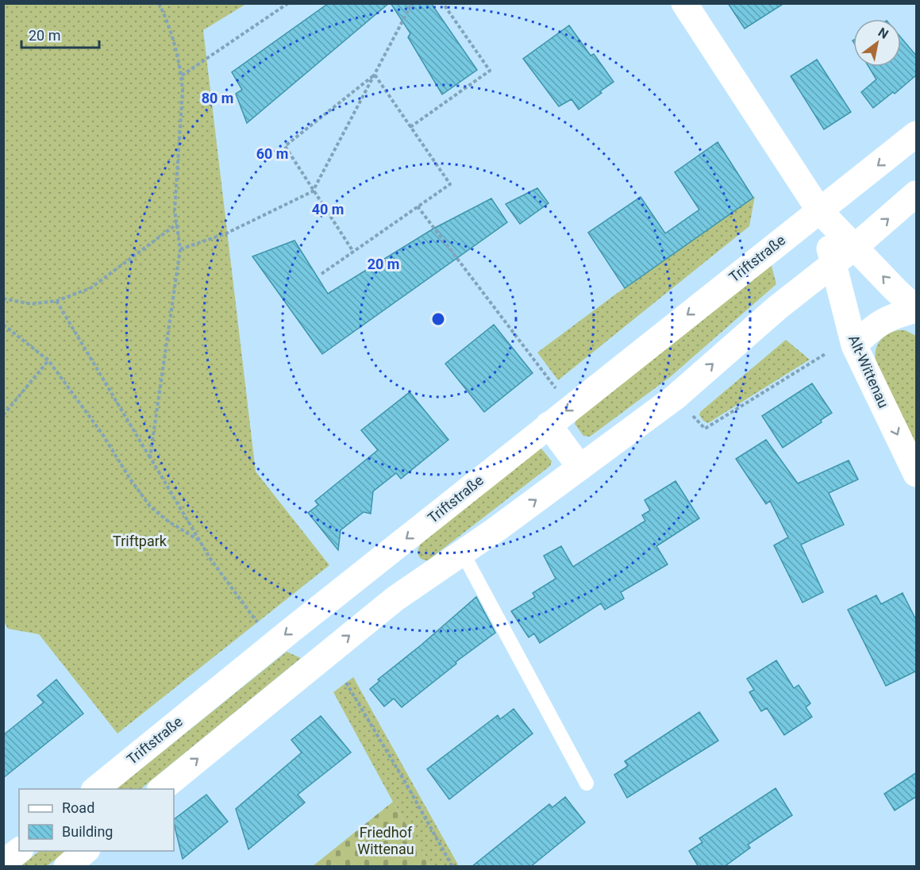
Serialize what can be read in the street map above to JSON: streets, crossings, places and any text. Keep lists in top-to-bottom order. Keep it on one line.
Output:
{"streets":{"main road":["Triftstraße","Alt-Wittenau"]},"crossings":[["Triftstraße","Alt-Wittenau"]],"parks":["Triftpark","Friedhof Wittenau"],"legend":["Road","Building"],"scale_bar":"20 m","north":"top right","rings":["80 m","60 m","40 m","20 m"]}
